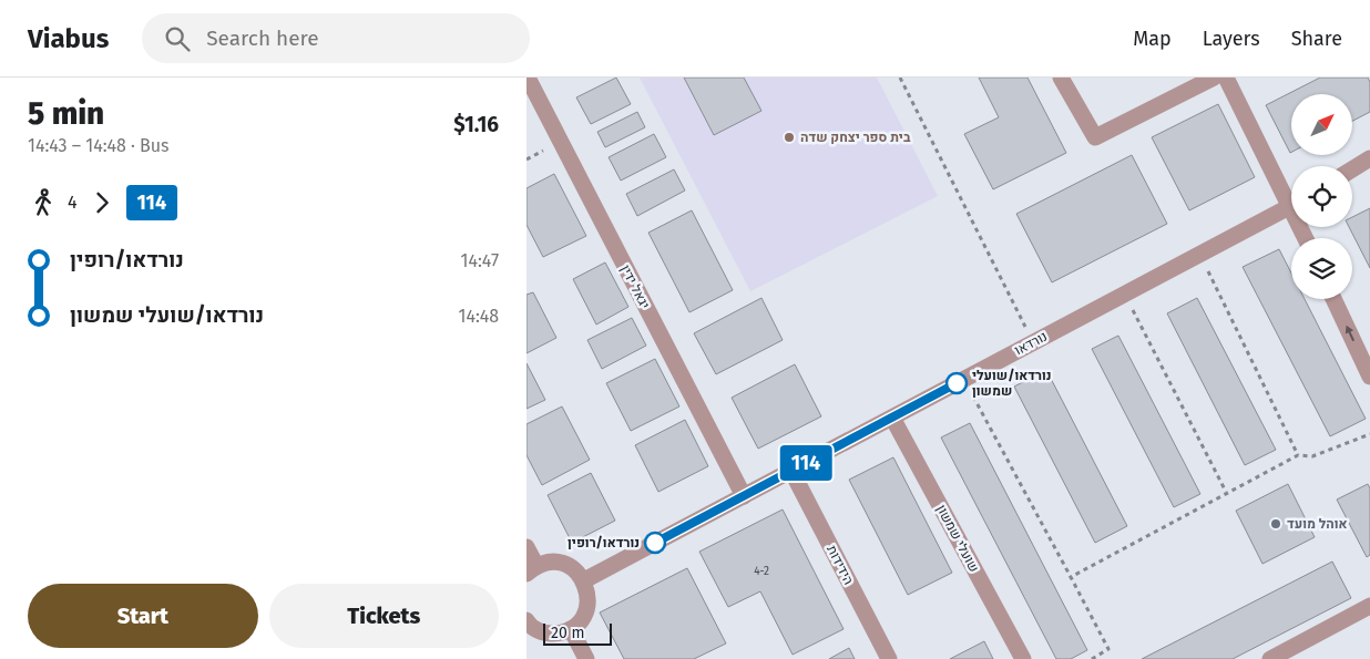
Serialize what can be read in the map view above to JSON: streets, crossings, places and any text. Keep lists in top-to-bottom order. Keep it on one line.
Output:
{"streets":{"street":["יגאל ידין","נורדאו","שועלי שמשון","הידידות"]},"crossings":[["יגאל ידין","נורדאו"],["נורדאו","שועלי שמשון"],["נורדאו","הידידות"]],"places":["בית ספר יצחק שדה","נורדאו/שועלי שמשון","אוהל מועד","נורדאו/רופין"],"lines":["bus line 114"],"house_numbers":["4-2"],"scale_bar":"20 m","north":"top right","page":{"header":"Viabus","search":"Search here","nav":["Map","Layers","Share"],"heading":["5 min","14:43 – 14:48 · Bus","$1.16"],"on_map":"114","legs":["4","114"],"list":[{"name":"נורדאו/רופין","value":"14:47"},{"name":"נורדאו/שועלי שמשון","value":"14:48"}],"buttons":["Start","Tickets"],"scale":"20 m"}}
